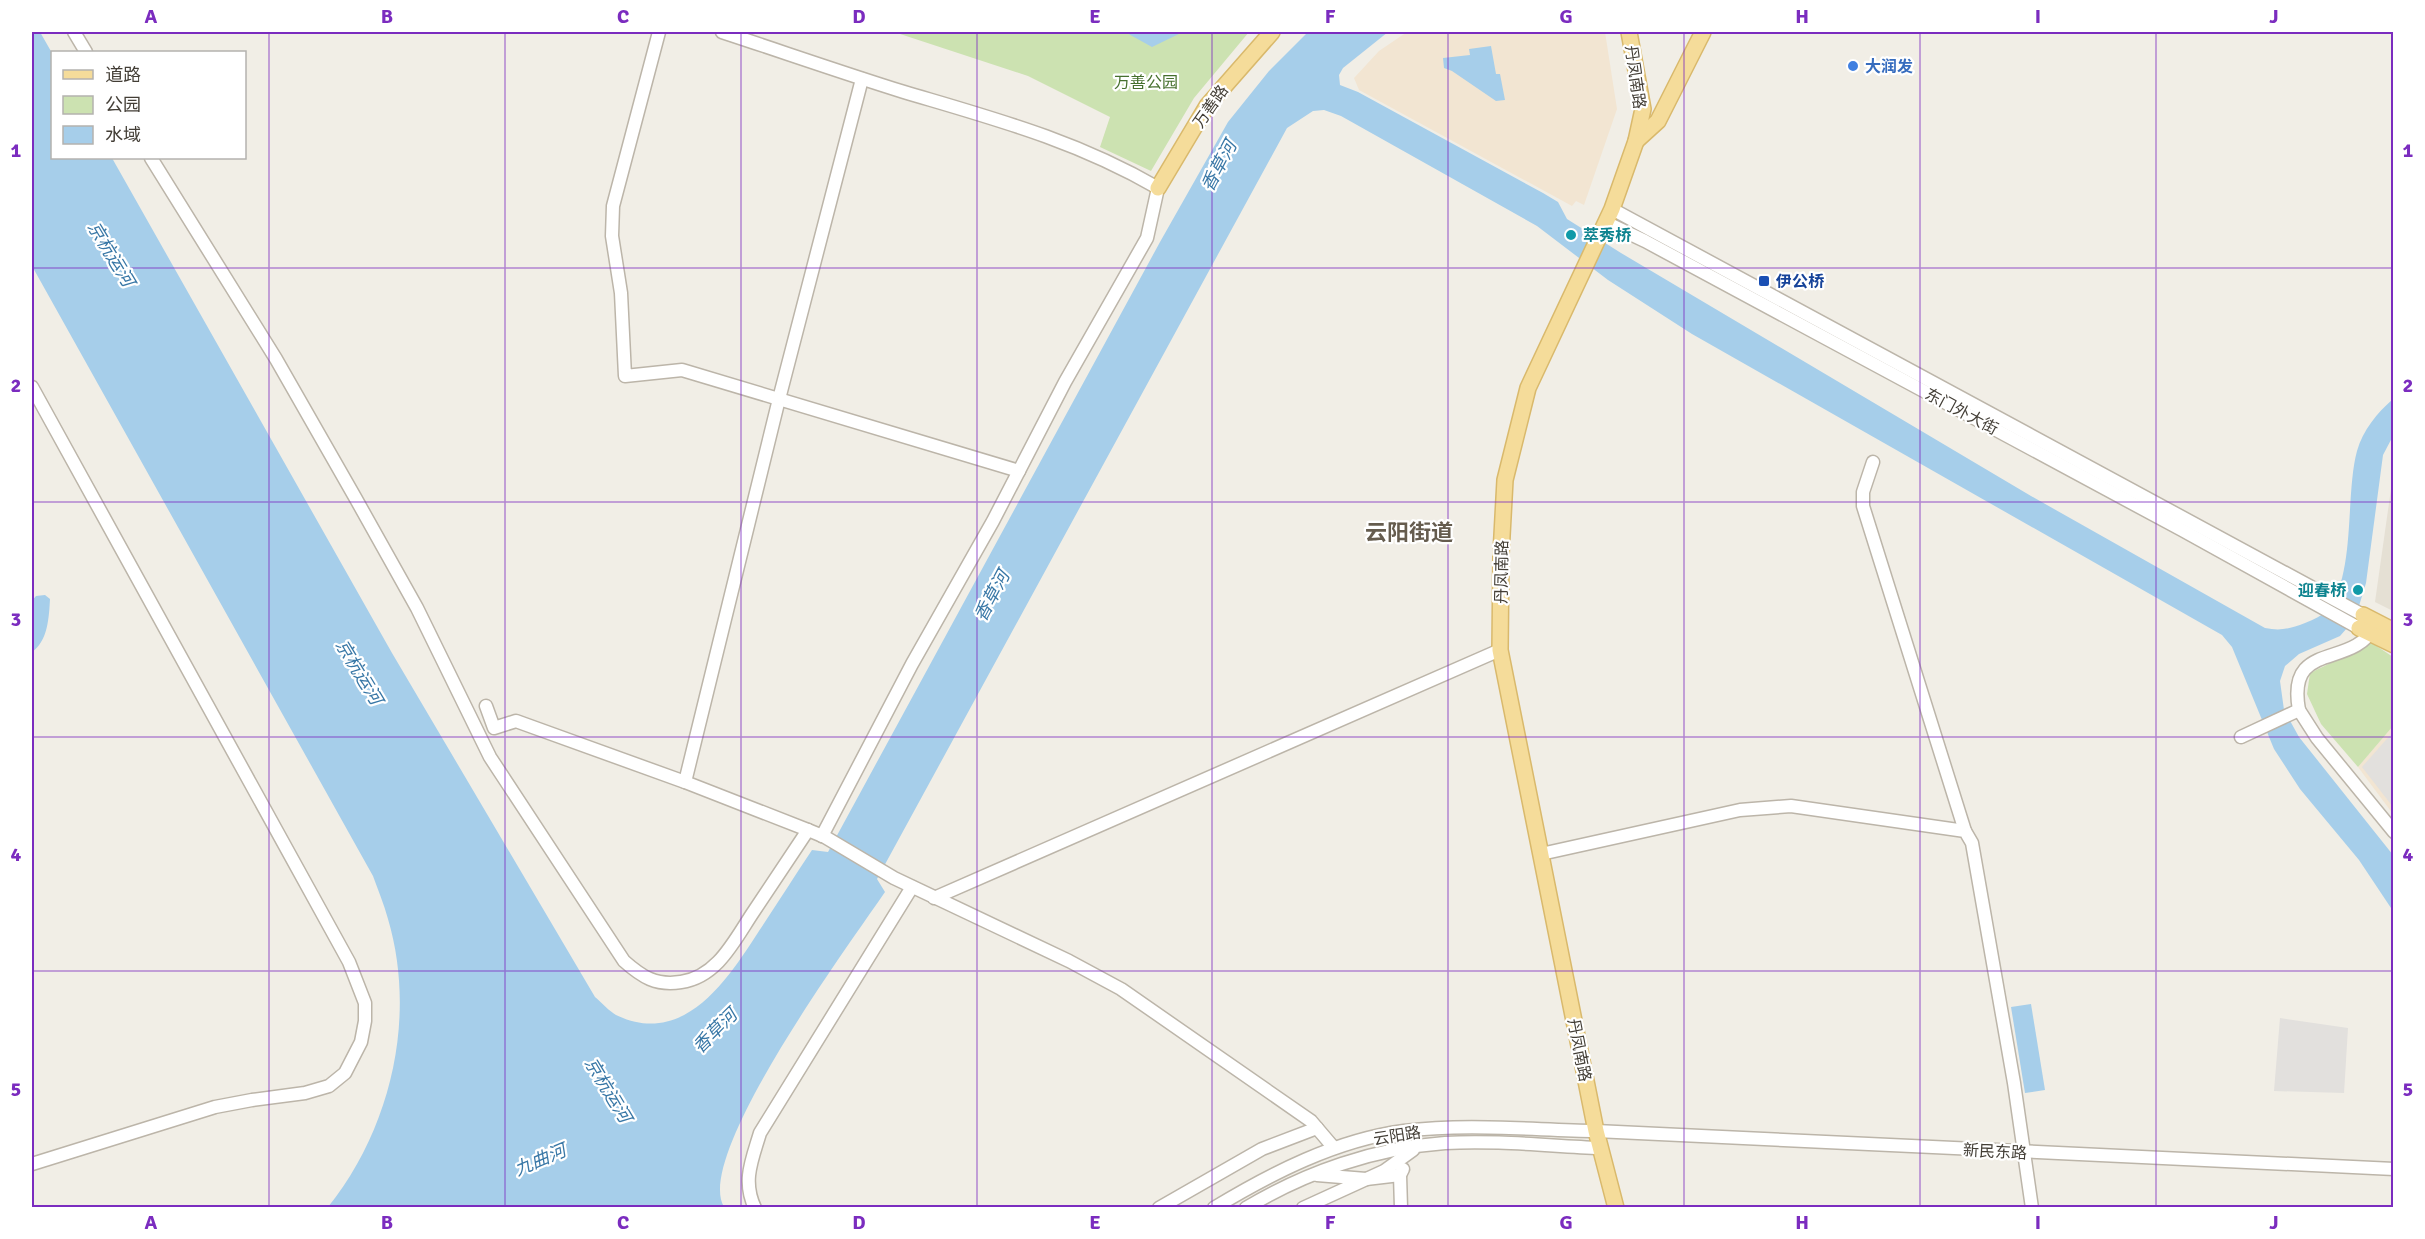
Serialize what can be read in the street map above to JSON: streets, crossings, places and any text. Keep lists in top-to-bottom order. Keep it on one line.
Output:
{"streets":{"main road":["丹凤南路","万善路"],"street":["东门外大街","云阳路","新民东路"]},"crossings":[["丹凤南路","东门外大街"],["丹凤南路","云阳路"],["丹凤南路","新民东路"],["云阳路","新民东路"]],"districts":["云阳街道"],"water":["香草河","京杭运河","九曲河"],"parks":["万善公园"],"places":{"other":["大润发","萃秀桥","迎春桥"],"transit":["伊公桥"]},"legend":["道路","公园","水域"],"grid":{"columns":["A","B","C","D","E","F","G","H","I","J"],"rows":["1","2","3","4","5"]}}
